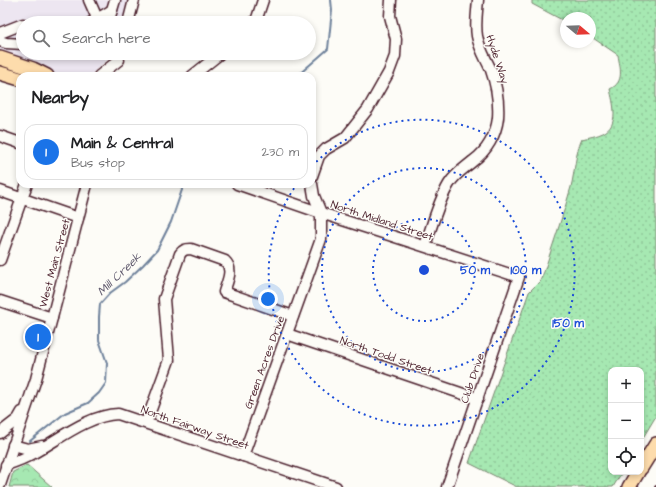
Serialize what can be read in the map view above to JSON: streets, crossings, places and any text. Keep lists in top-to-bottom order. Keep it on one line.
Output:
{"streets":{"street":["Hyde Way","North Midland Street","West Main Street","North Todd Street","Green Acres Drive","Club Drive","North Fairway Street"]},"crossings":[["Hyde Way","North Midland Street"],["North Midland Street","Green Acres Drive"],["North Midland Street","Club Drive"],["West Main Street","North Fairway Street"],["North Todd Street","Green Acres Drive"],["North Todd Street","Club Drive"],["Green Acres Drive","North Fairway Street"]],"water":["Mill Creek"],"north":"right","page":{"search":"Search here","heading":"Nearby","list":[{"mark":"1","name":"Main & Central","note":"Bus stop","value":"230 m"}],"pins":"1","map_buttons":["+","−"]},"rings":["50 m","100 m","150 m"]}
